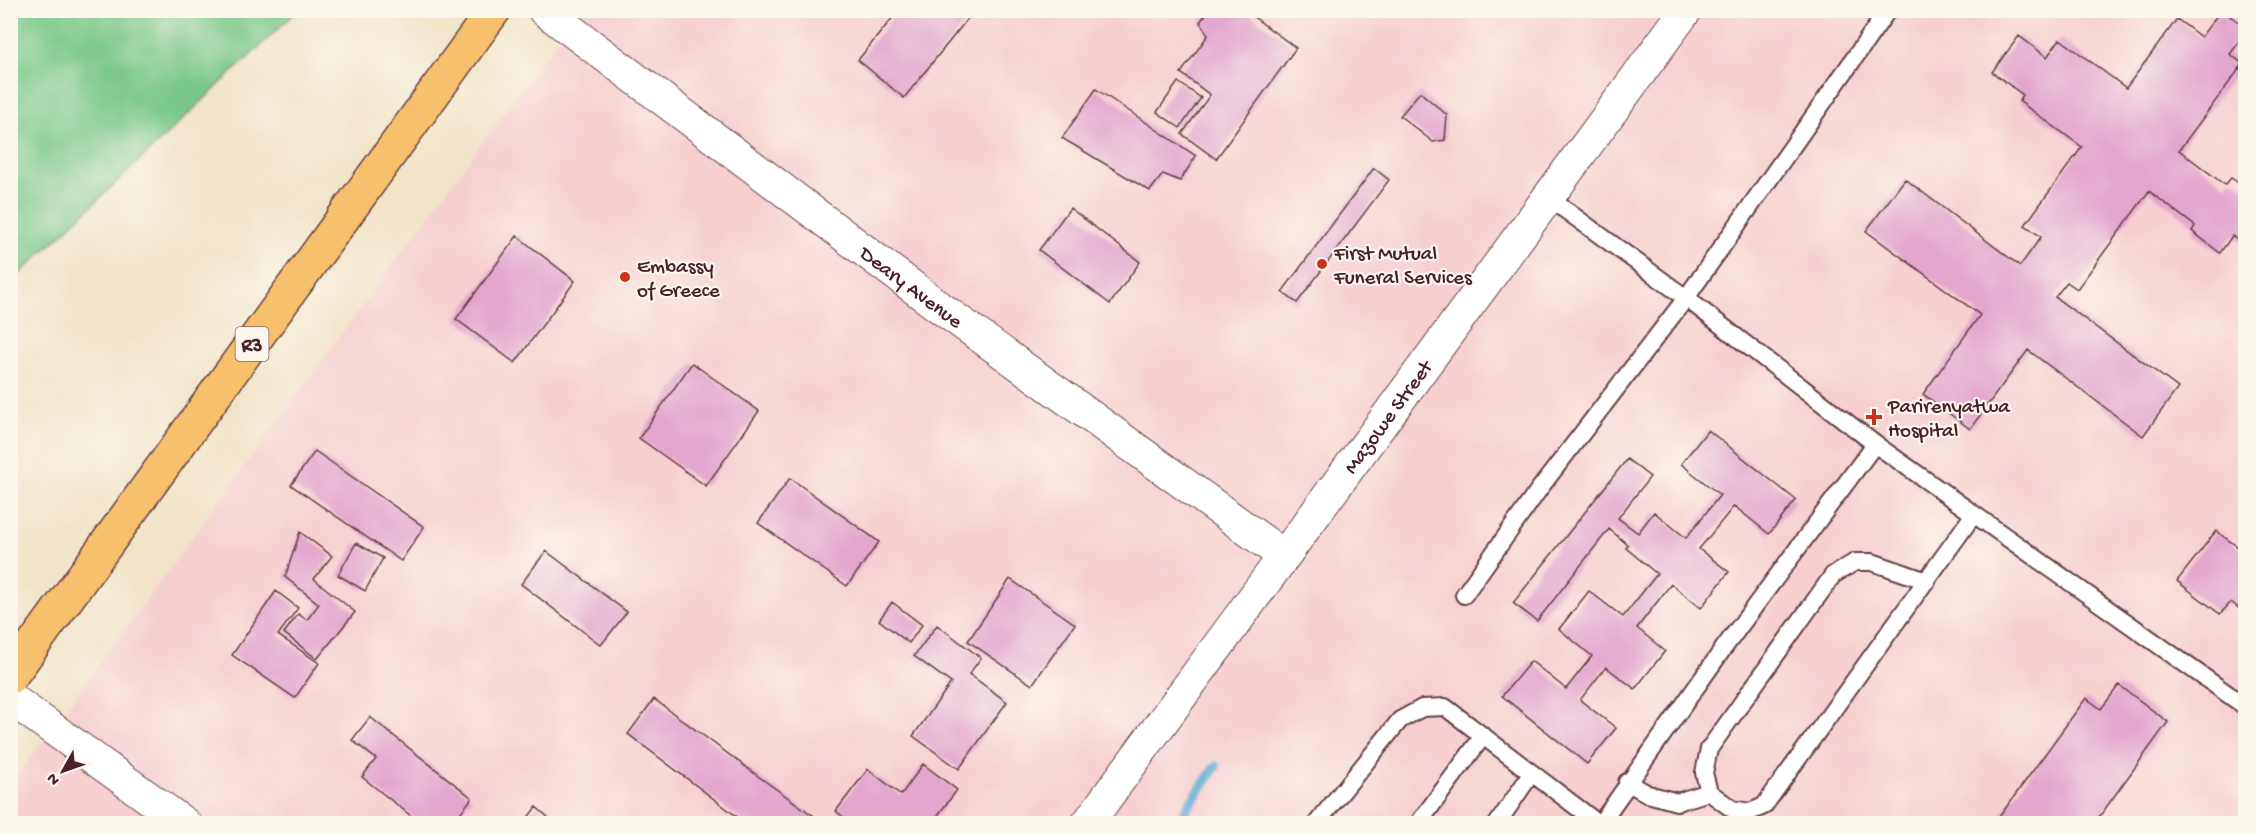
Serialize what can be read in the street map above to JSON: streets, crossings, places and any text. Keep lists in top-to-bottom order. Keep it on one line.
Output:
{"streets":{"highway":["R3"],"street":["Deary Avenue","Mazowe Street"]},"crossings":[["Deary Avenue","Mazowe Street"]],"places":{"other":["First Mutual Funeral Services","Embassy of Greece"],"health":["Parirenyatwa Hospital"]},"north":"bottom left"}
